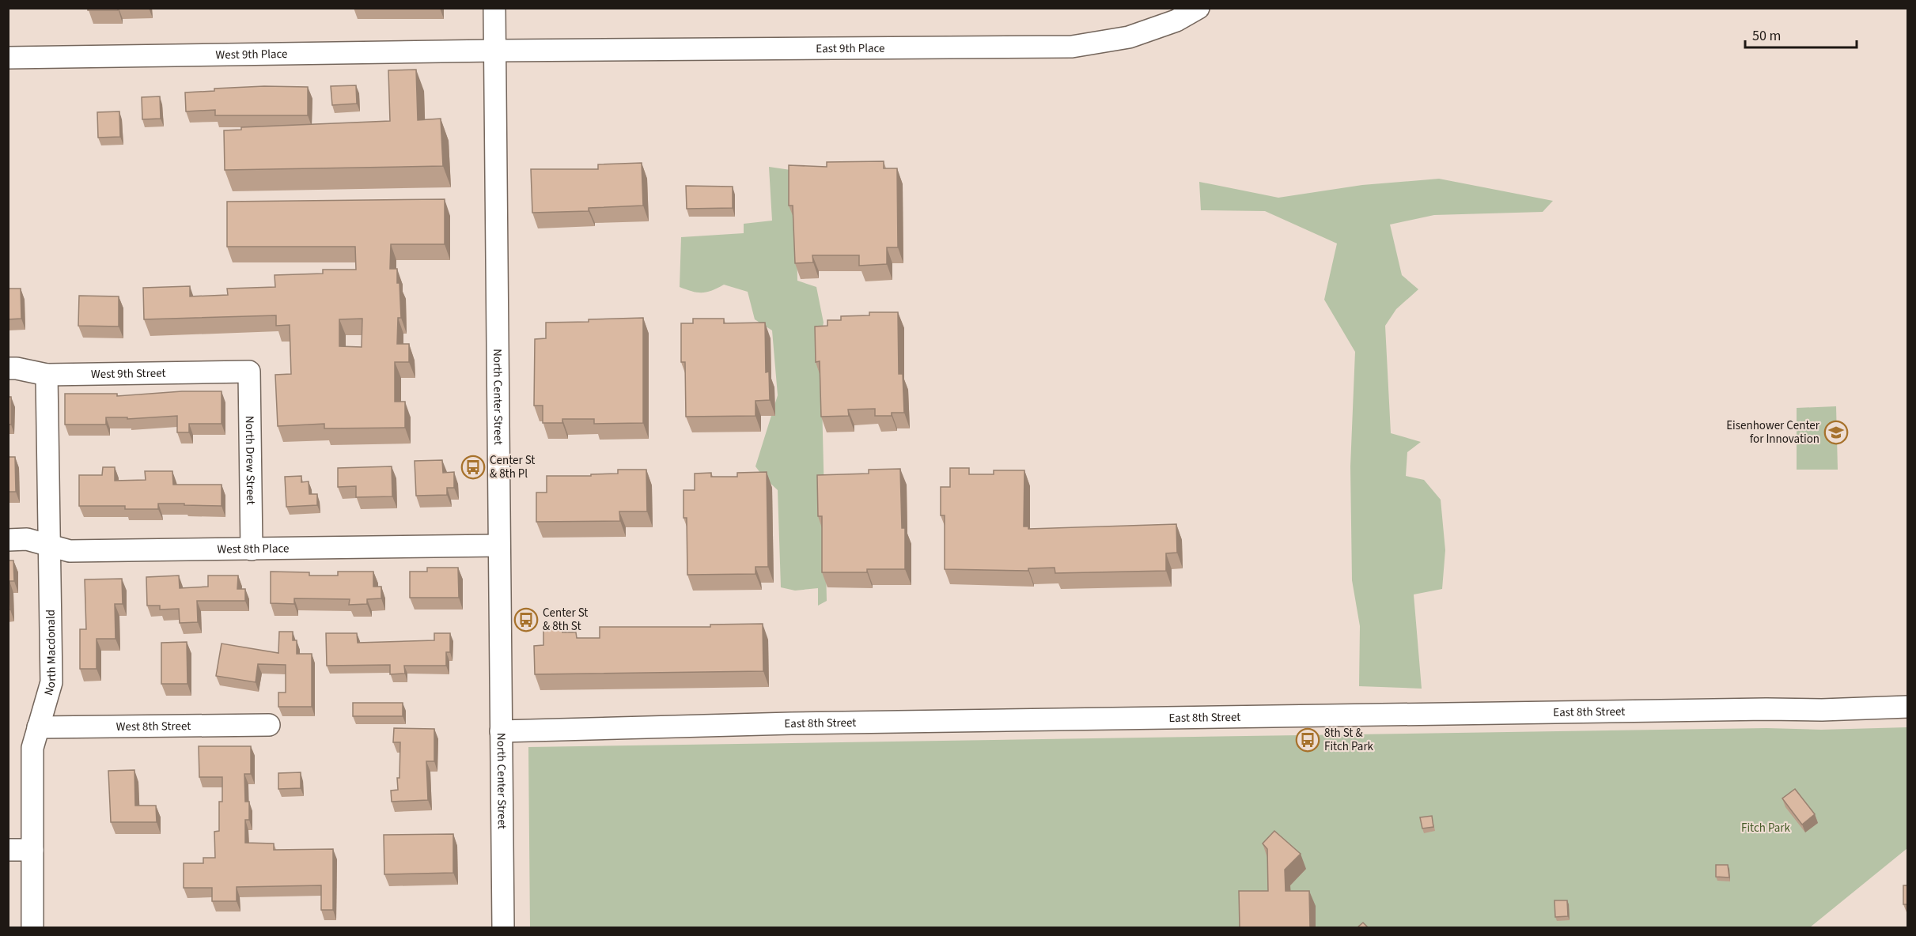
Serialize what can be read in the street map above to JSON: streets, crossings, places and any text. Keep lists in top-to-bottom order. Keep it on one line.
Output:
{"streets":{"street":["East 9th Place","West 9th Place","West 9th Street","North Center Street","North Drew Street","West 8th Place","North Macdonald","East 8th Street","West 8th Street"]},"crossings":[["East 9th Place","West 9th Place"],["East 9th Place","North Center Street"],["West 9th Place","North Center Street"],["West 9th Street","North Drew Street"],["West 9th Street","North Macdonald"],["North Center Street","West 8th Place"],["North Center Street","East 8th Street"],["North Drew Street","West 8th Place"],["West 8th Place","North Macdonald"],["North Macdonald","West 8th Street"]],"parks":["Fitch Park"],"places":{"school or university":["Eisenhower Center for Innovation"],"bus stop":["Center St & 8th Pl","Center St & 8th St","8th St & Fitch Park"]},"scale_bar":"50 m"}
